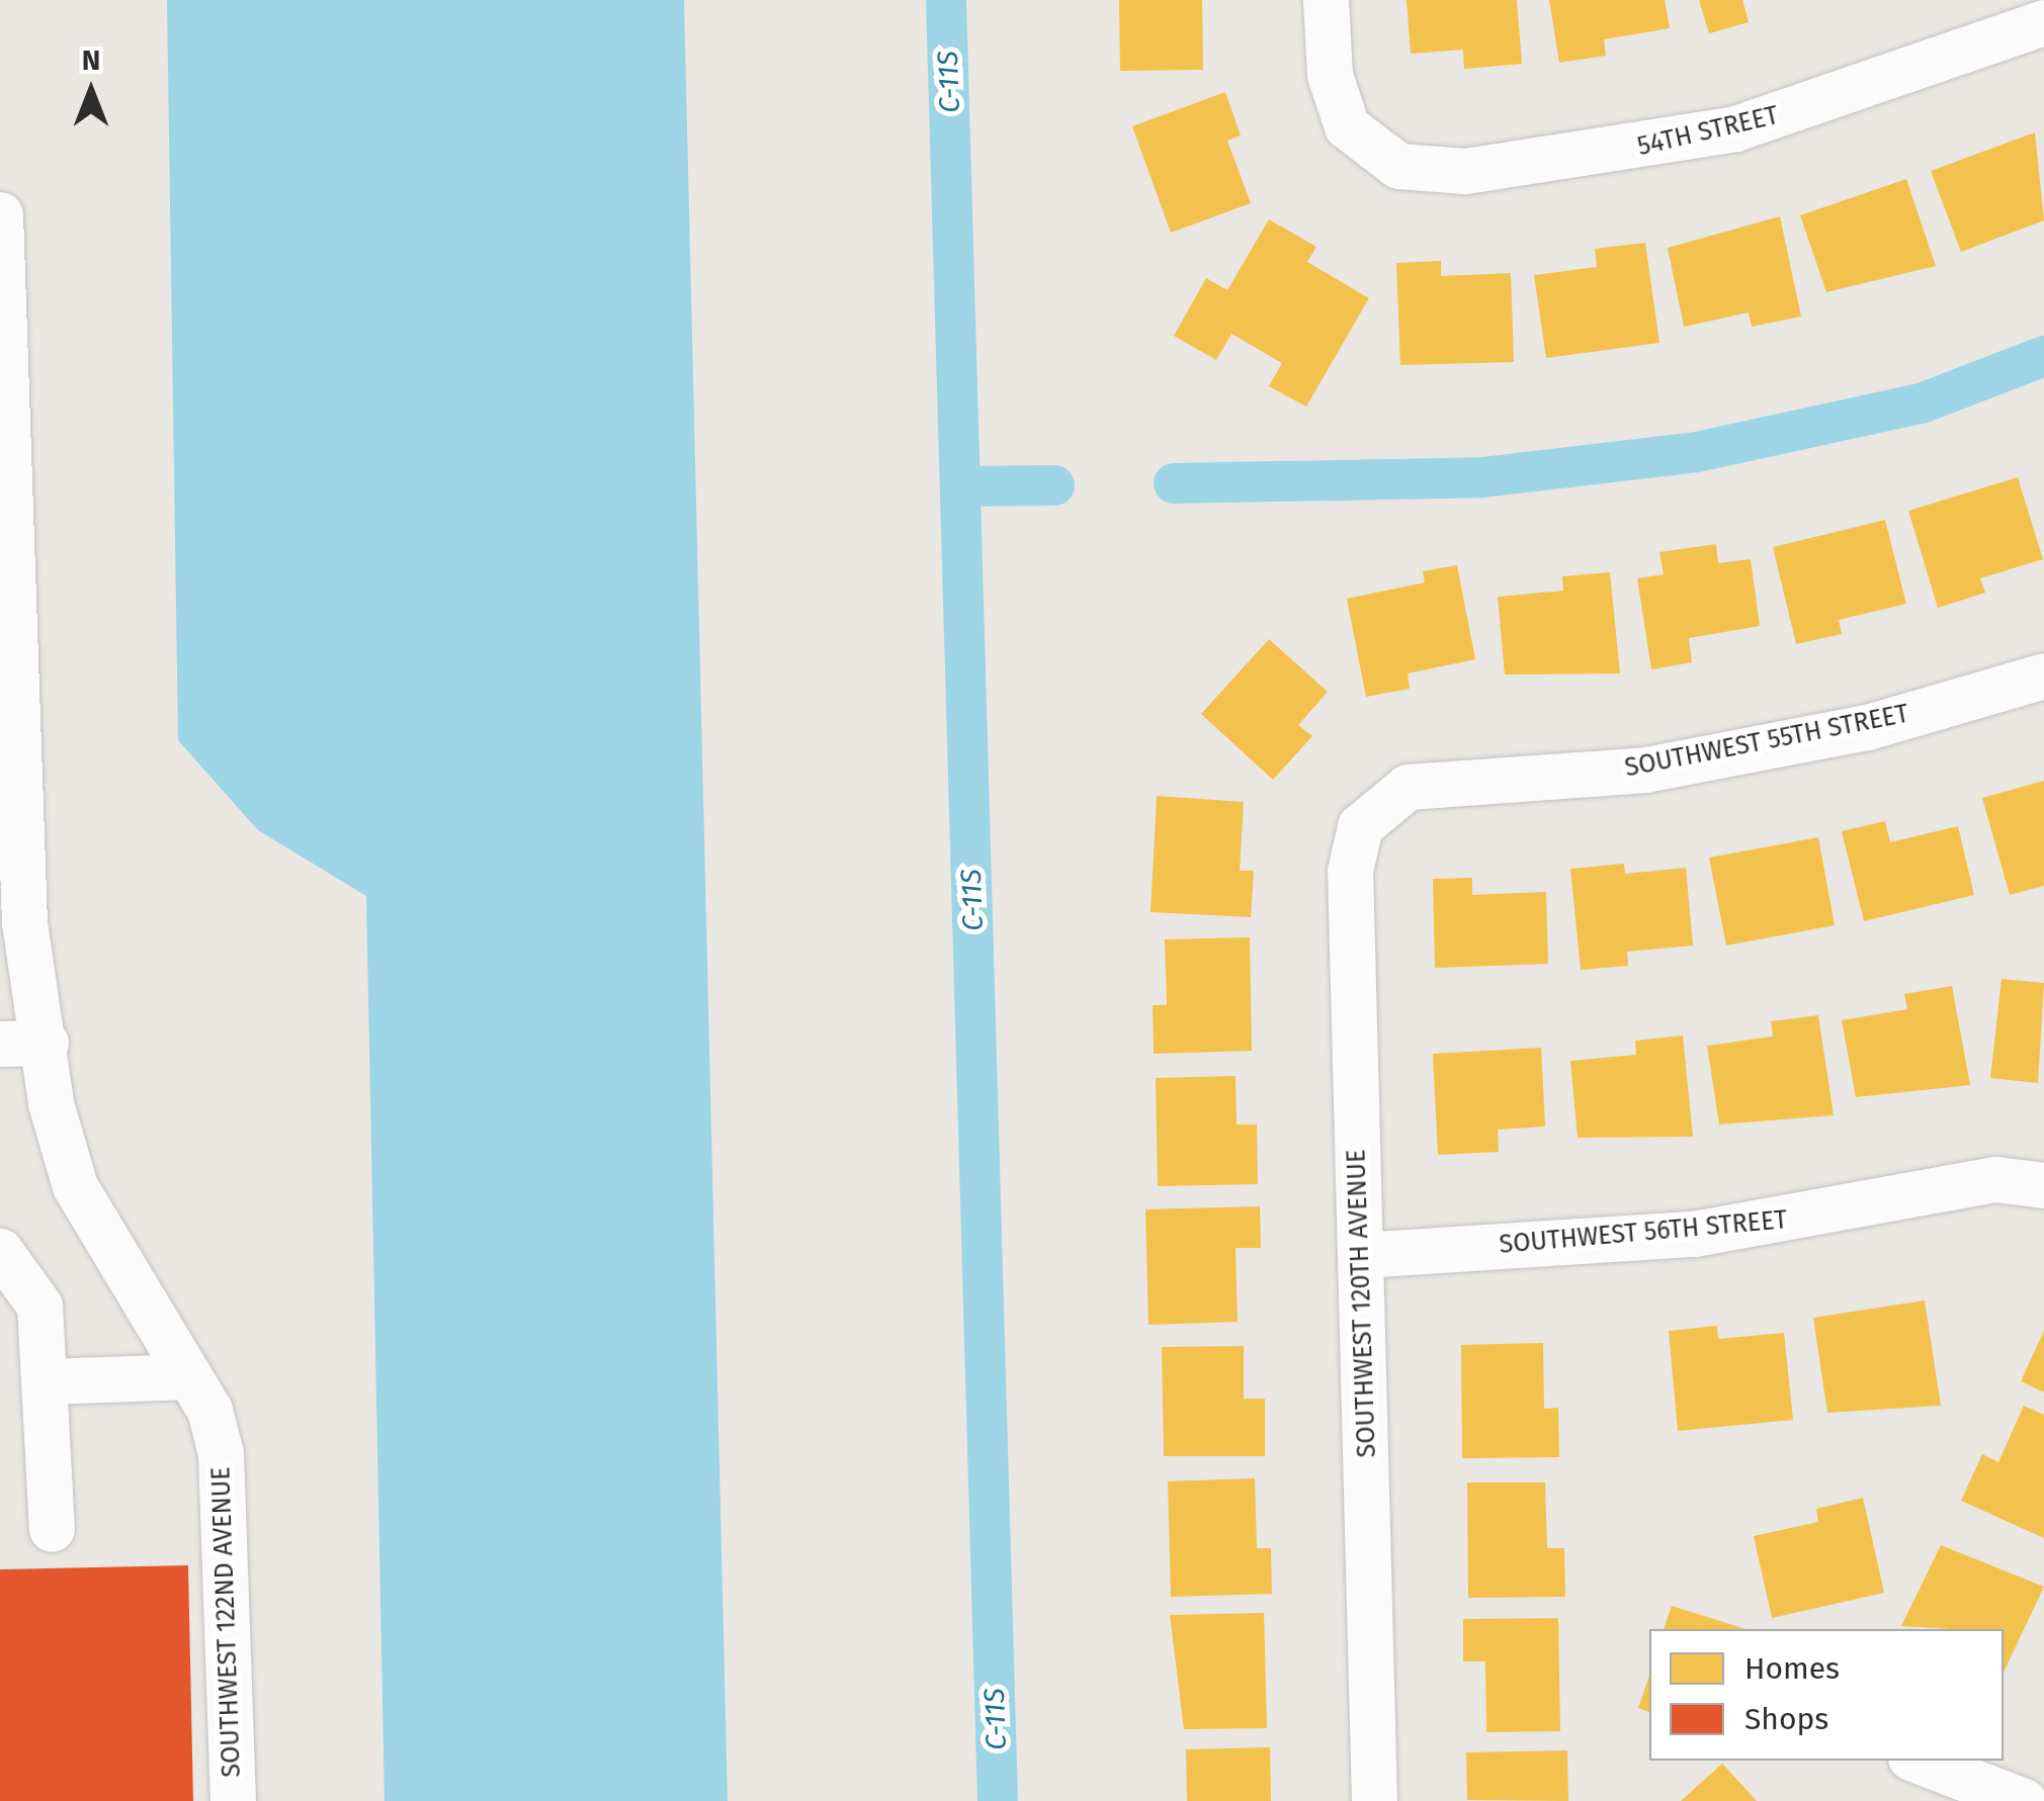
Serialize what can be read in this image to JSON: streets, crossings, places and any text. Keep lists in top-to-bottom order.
{
  "streets": {
    "street": [
      "54TH STREET",
      "SOUTHWEST 55TH STREET",
      "SOUTHWEST 56TH STREET",
      "SOUTHWEST 120TH AVENUE",
      "SOUTHWEST 122ND AVENUE"
    ]
  },
  "crossings": [
    ["SOUTHWEST 55TH STREET", "SOUTHWEST 120TH AVENUE"],
    ["SOUTHWEST 56TH STREET", "SOUTHWEST 120TH AVENUE"]
  ],
  "water": ["C-11S"],
  "legend": ["Homes", "Shops"],
  "north": "top"
}
